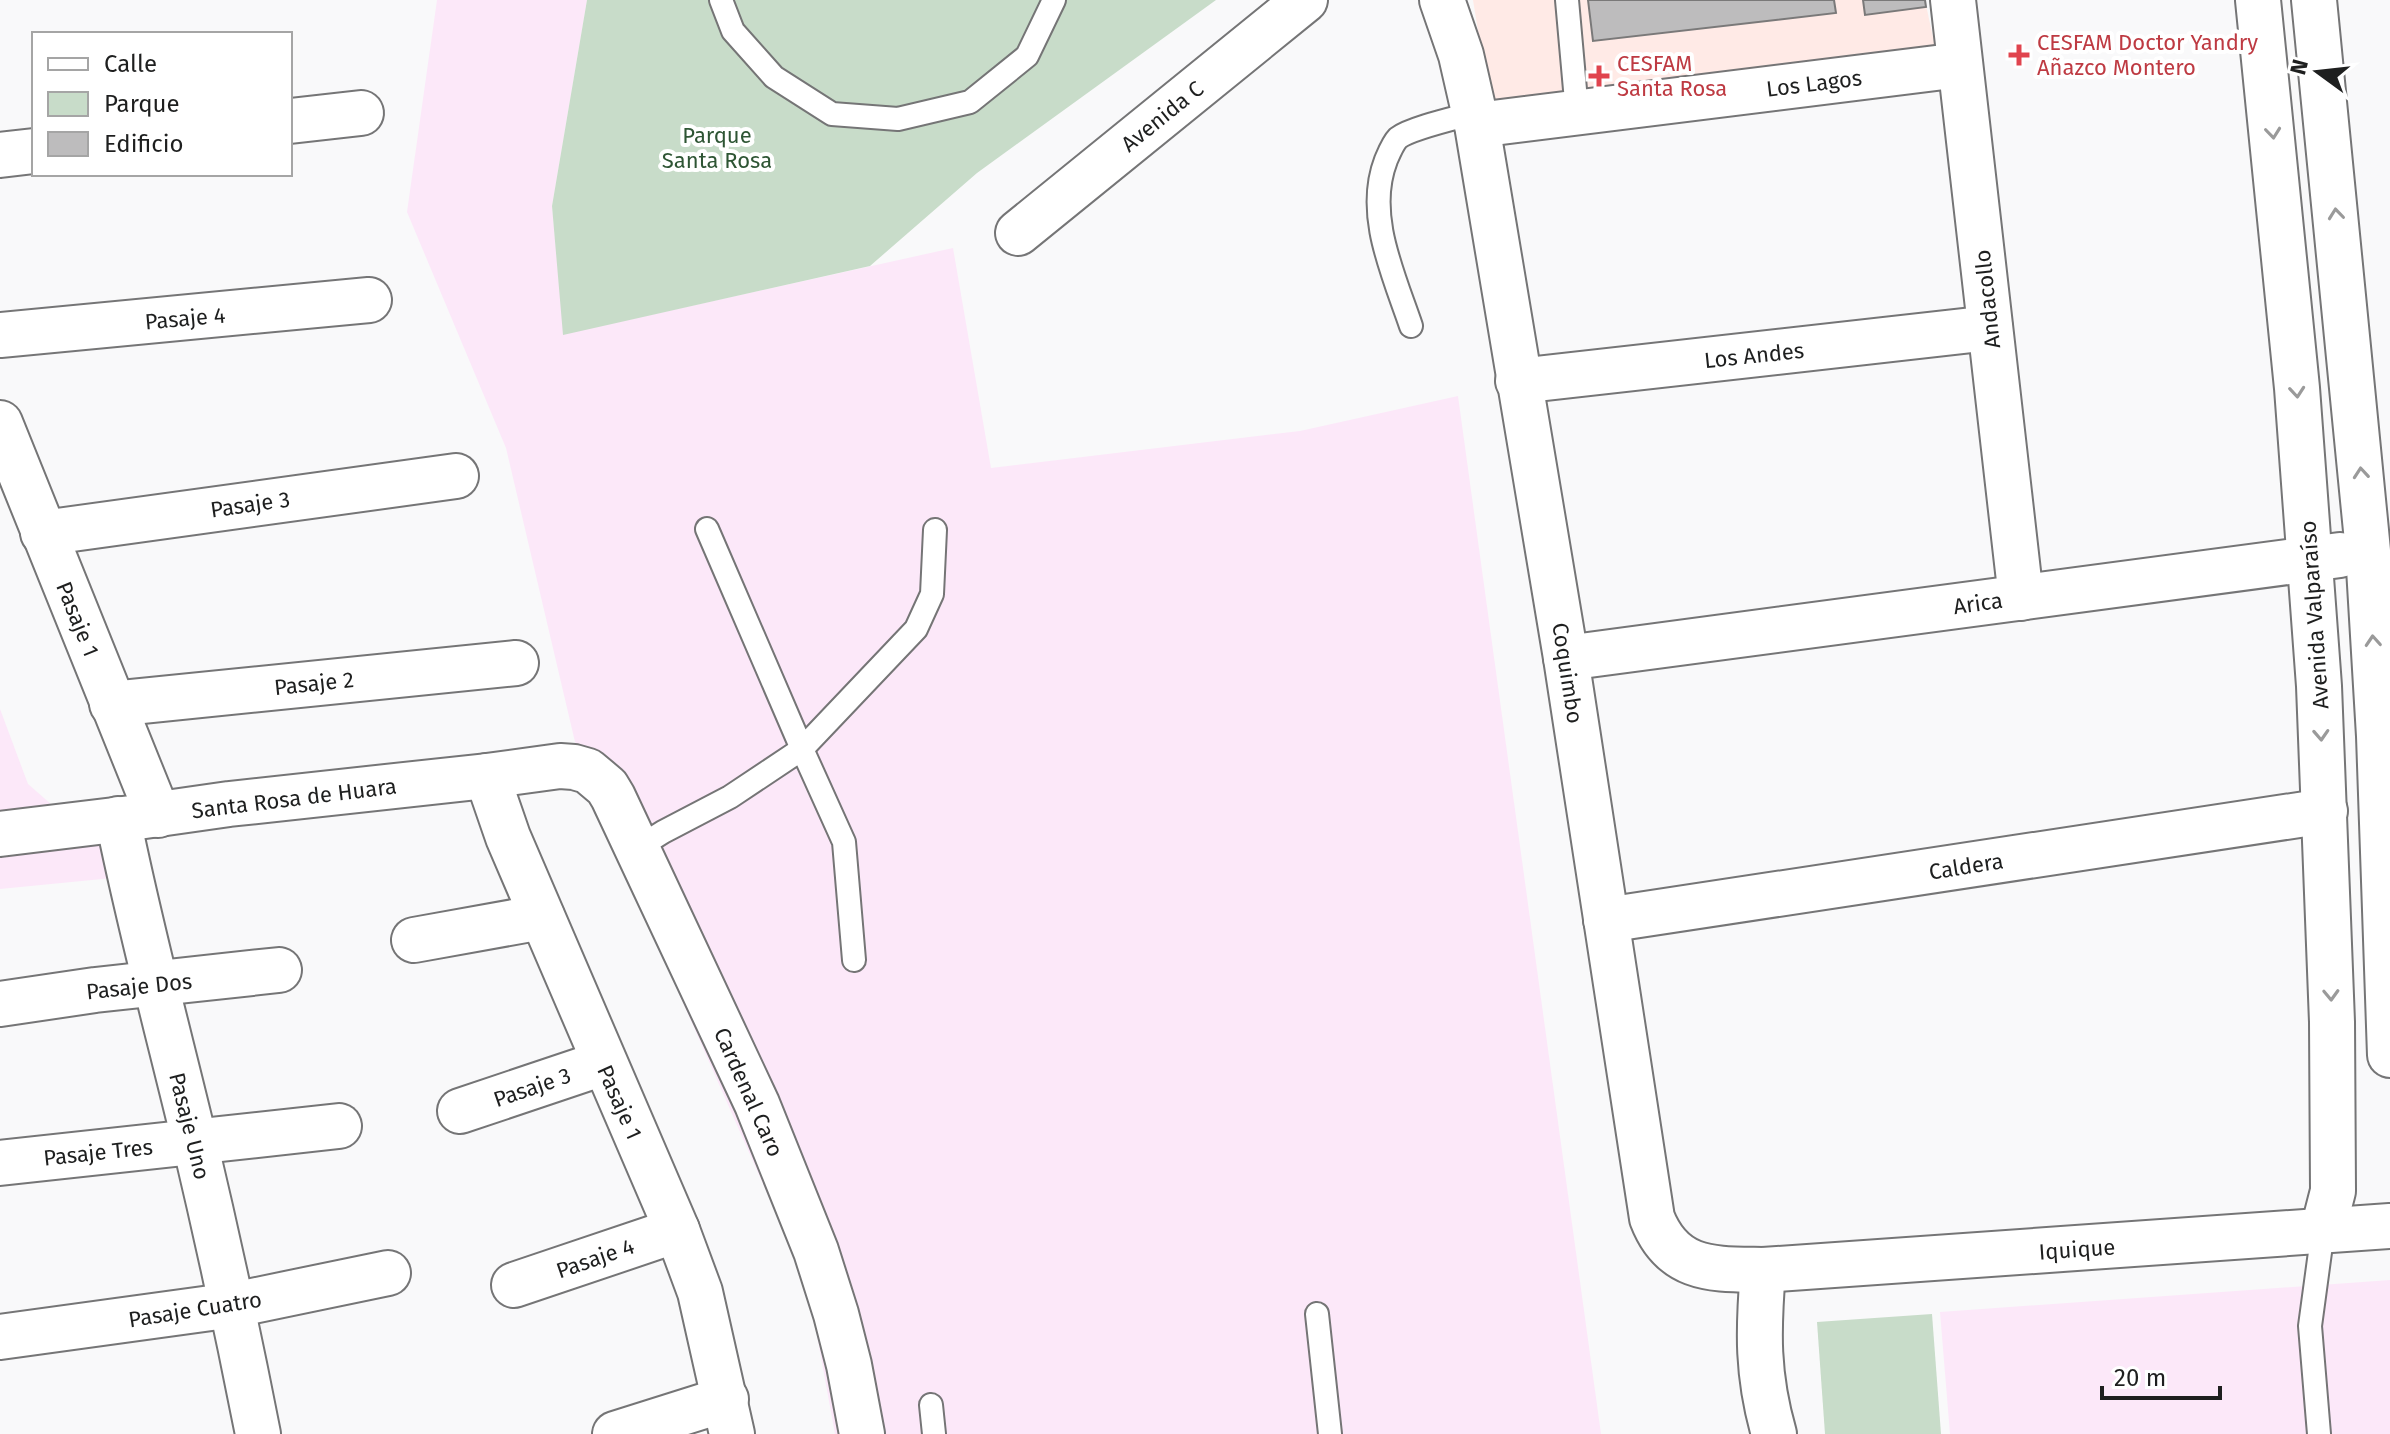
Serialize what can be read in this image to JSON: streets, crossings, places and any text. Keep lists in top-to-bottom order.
{
  "streets": {
    "street": [
      "Los Lagos",
      "Avenida C",
      "Andacollo",
      "Pasaje 4",
      "Los Andes",
      "Pasaje 3",
      "Arica",
      "Avenida Valparaíso",
      "Pasaje 1",
      "Coquimbo",
      "Pasaje 2",
      "Santa Rosa de Huara",
      "Caldera",
      "Pasaje Dos",
      "Cardenal Caro",
      "Pasaje Uno",
      "Pasaje Tres",
      "Iquique",
      "Pasaje Cuatro"
    ]
  },
  "crossings": [
    ["Los Lagos", "Andacollo"],
    ["Los Lagos", "Coquimbo"],
    ["Andacollo", "Los Andes"],
    ["Andacollo", "Arica"],
    ["Pasaje 4", "Pasaje 1"],
    ["Los Andes", "Coquimbo"],
    ["Pasaje 3", "Pasaje 1"],
    ["Arica", "Avenida Valparaíso"],
    ["Arica", "Coquimbo"],
    ["Avenida Valparaíso", "Caldera"],
    ["Avenida Valparaíso", "Iquique"],
    ["Pasaje 1", "Pasaje 2"],
    ["Pasaje 1", "Santa Rosa de Huara"],
    ["Pasaje 1", "Pasaje Uno"],
    ["Coquimbo", "Caldera"],
    ["Coquimbo", "Iquique"],
    ["Santa Rosa de Huara", "Cardenal Caro"],
    ["Santa Rosa de Huara", "Pasaje Uno"],
    ["Pasaje Dos", "Pasaje Uno"],
    ["Pasaje Uno", "Pasaje Tres"],
    ["Pasaje Uno", "Pasaje Cuatro"]
  ],
  "parks": ["Parque Santa Rosa"],
  "places": {
    "health": ["CESFAM Doctor Yandry Añazco Montero", "CESFAM Santa Rosa"]
  },
  "legend": ["Calle", "Parque", "Edificio"],
  "scale_bar": "20 m",
  "north": "left"
}
